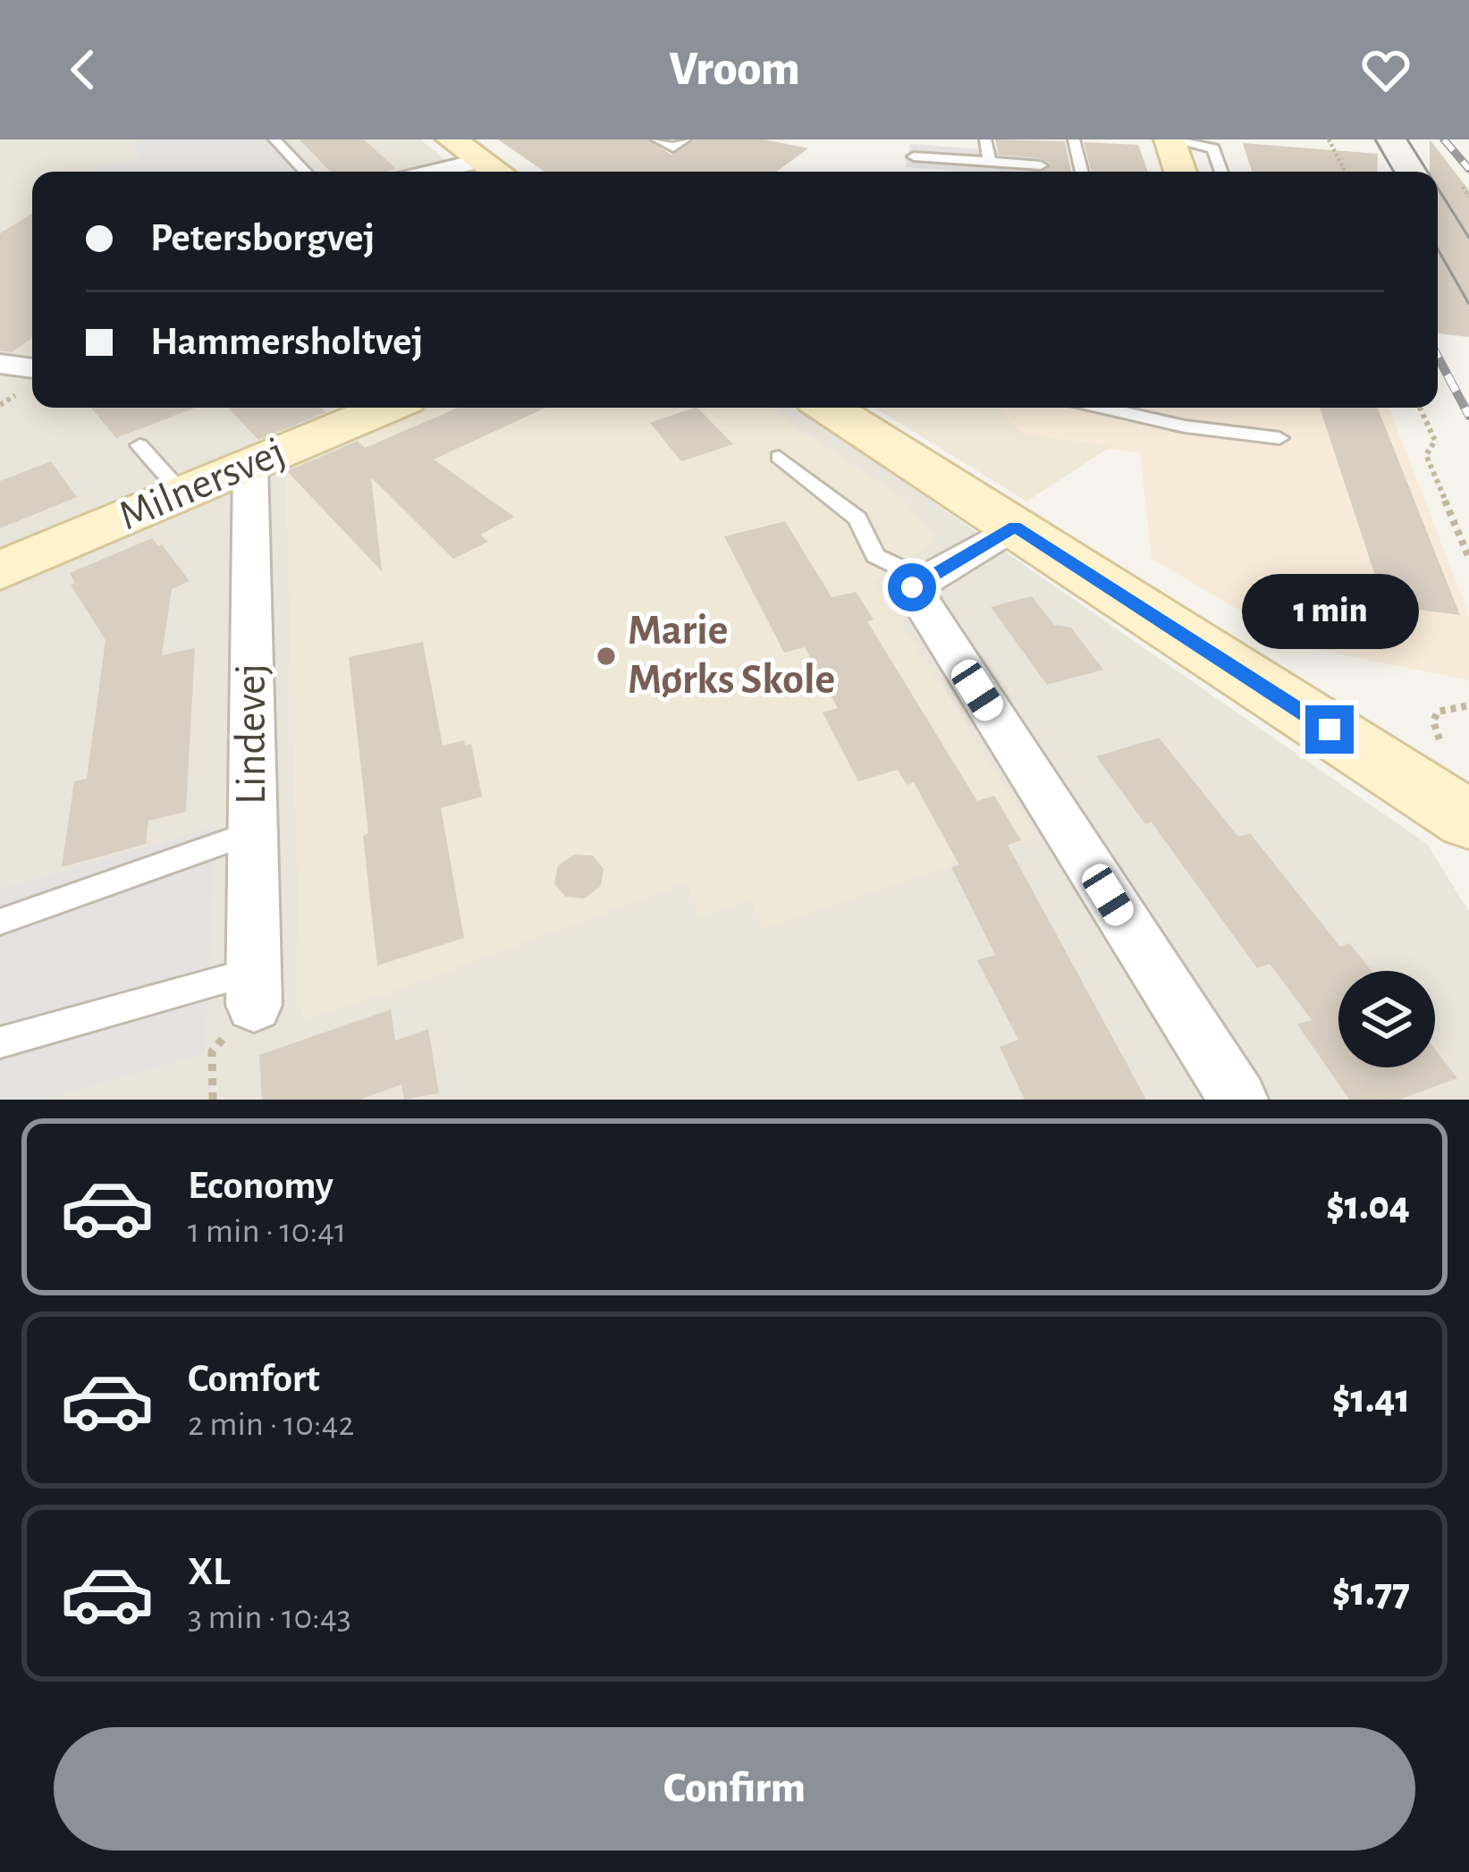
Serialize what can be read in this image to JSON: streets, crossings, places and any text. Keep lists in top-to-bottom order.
{
  "streets": {
    "street": ["Milnersvej", "Lindevej"]
  },
  "crossings": [
    ["Milnersvej", "Lindevej"]
  ],
  "places": ["Marie Mørks Skole"],
  "page": {
    "header": "Vroom",
    "banner": ["Petersborgvej", "Hammersholtvej"],
    "bubble": "1 min",
    "list": [
      {
        "name": "Economy",
        "note": "1 min · 10:41",
        "value": "$1.04"
      },
      {
        "name": "Comfort",
        "note": "2 min · 10:42",
        "value": "$1.41"
      },
      {
        "name": "XL",
        "note": "3 min · 10:43",
        "value": "$1.77"
      }
    ],
    "buttons": "Confirm"
  }
}
